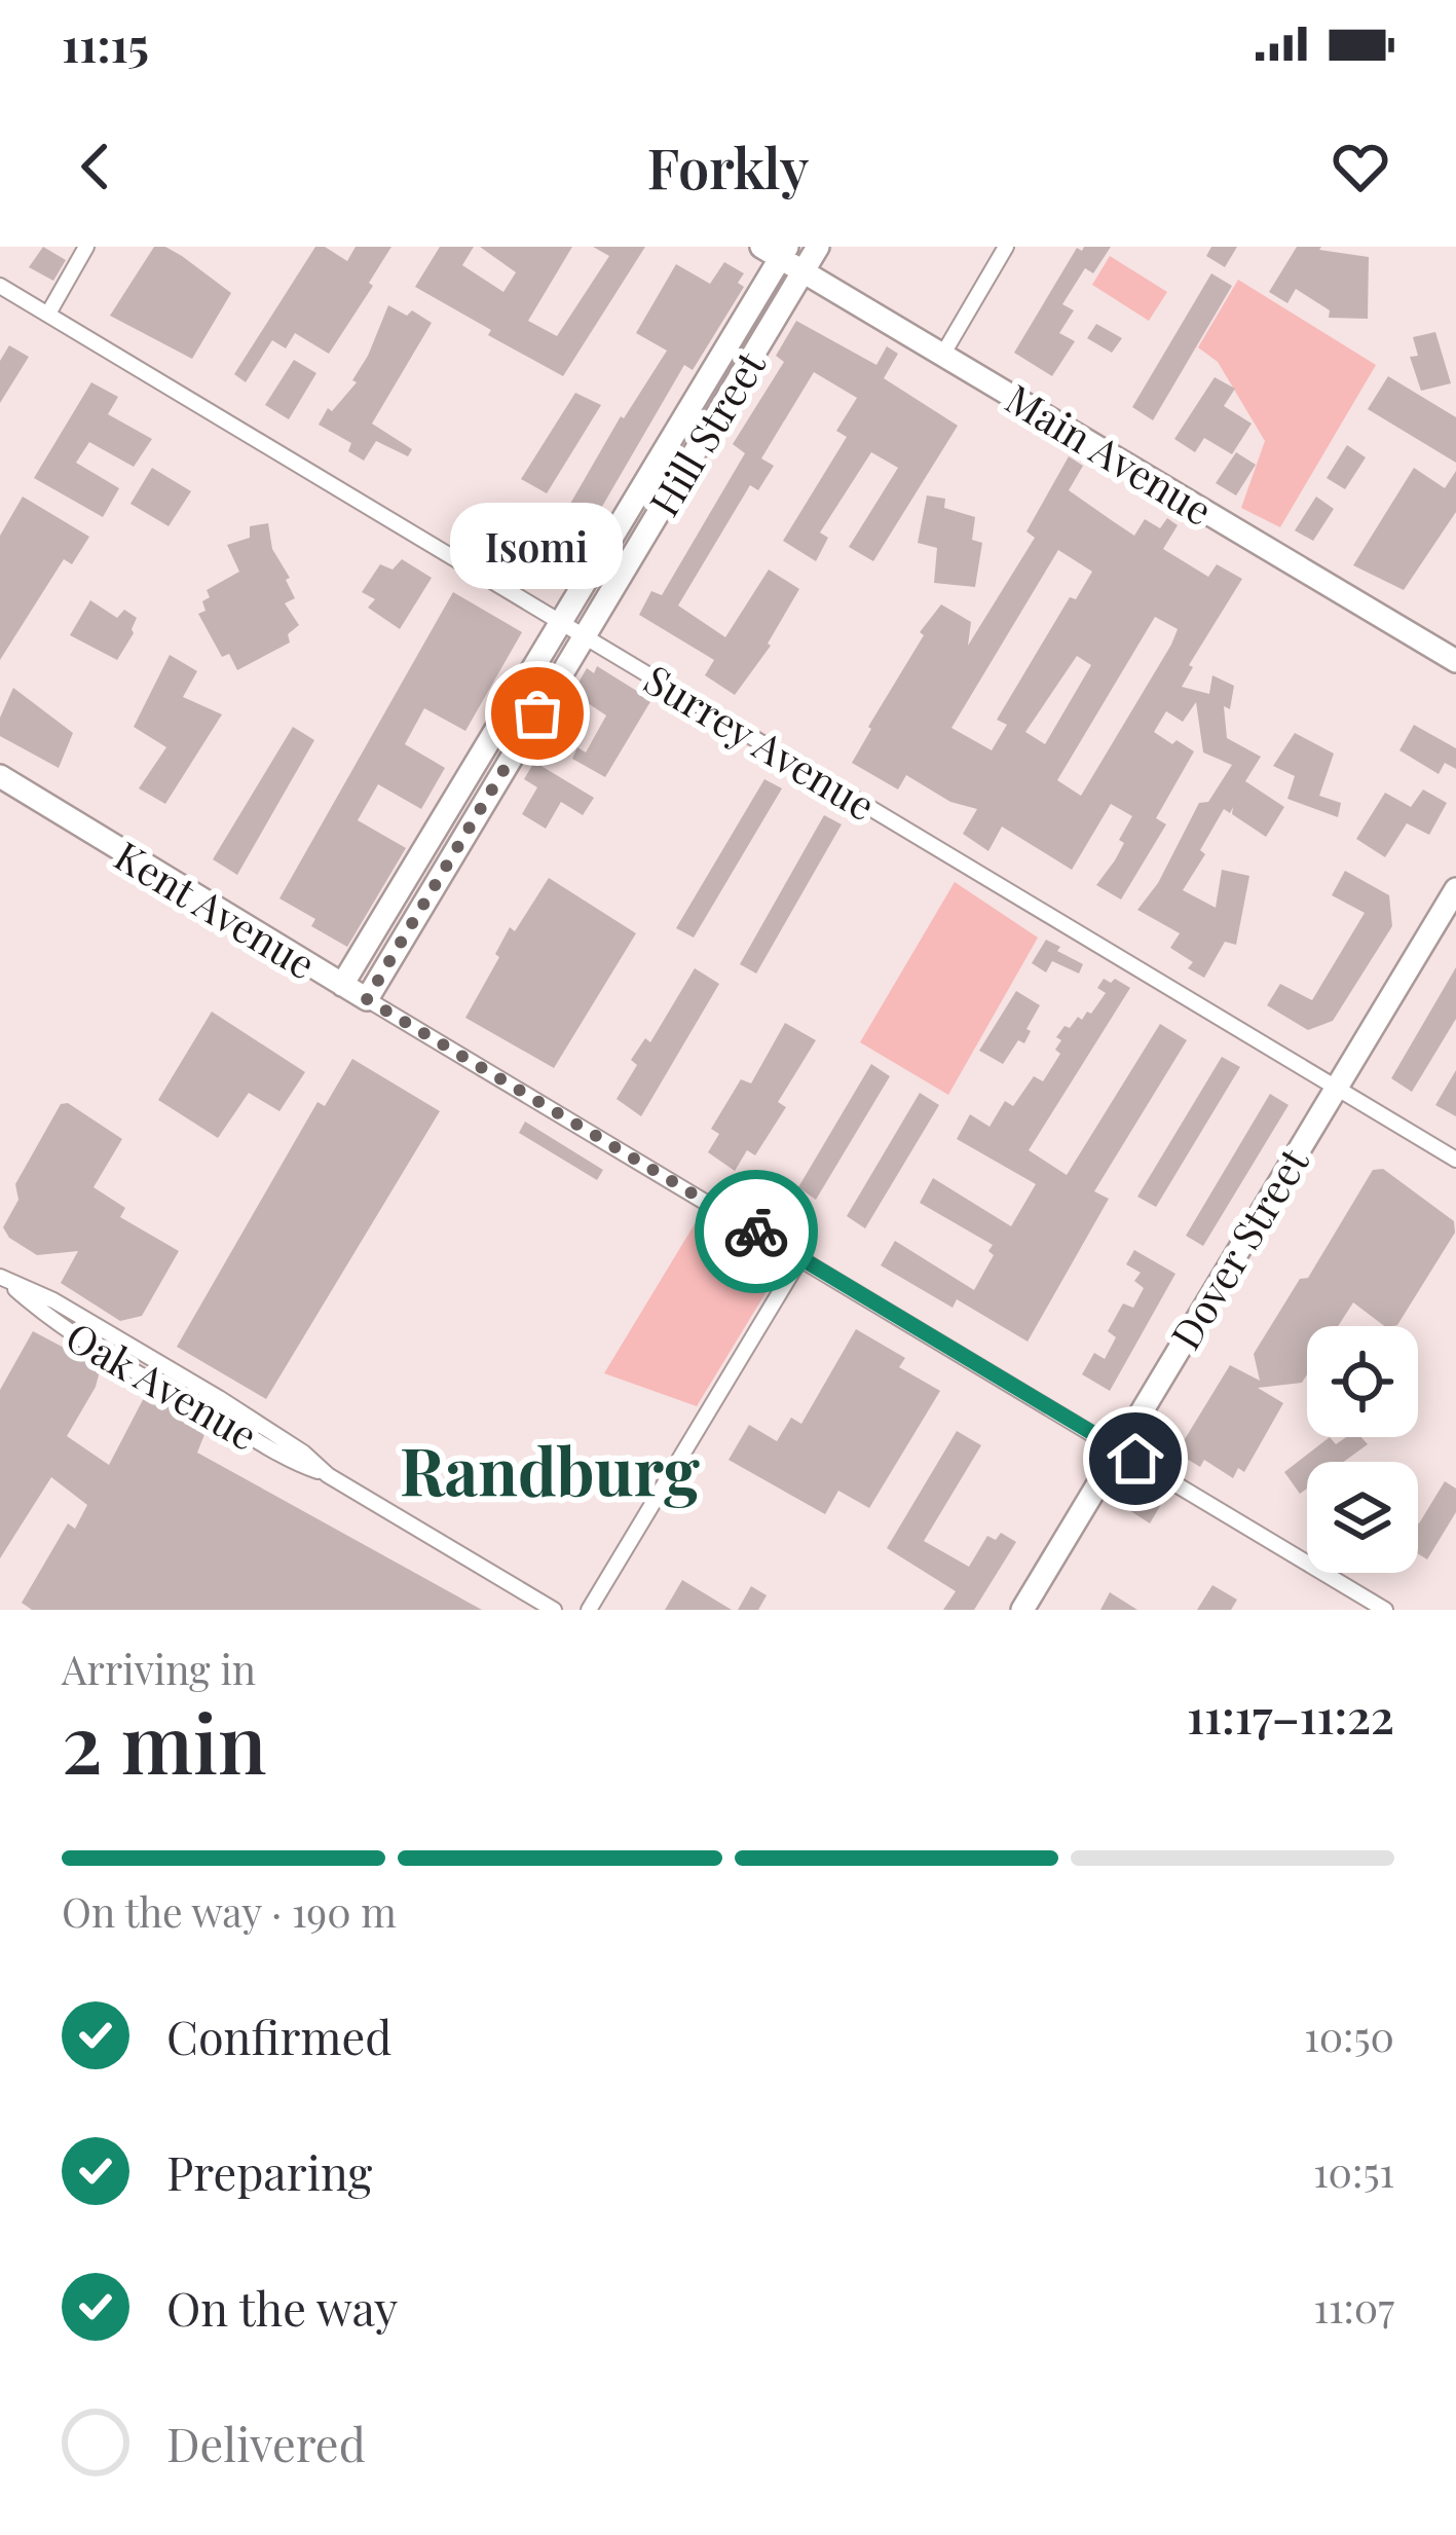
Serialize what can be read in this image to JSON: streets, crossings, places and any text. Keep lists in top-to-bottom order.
{
  "streets": {
    "main road": [
      "Hill Street",
      "Main Avenue",
      "Kent Avenue",
      "Dover Street"
    ],
    "street": ["Surrey Avenue", "Oak Avenue"]
  },
  "crossings": [
    ["Hill Street", "Main Avenue"],
    ["Hill Street", "Surrey Avenue"],
    ["Hill Street", "Kent Avenue"],
    ["Surrey Avenue", "Dover Street"],
    ["Kent Avenue", "Dover Street"]
  ],
  "districts": ["Randburg"],
  "places": ["Isomi"],
  "page": {
    "status": "11:15",
    "header": "Forkly",
    "bubble": "Isomi",
    "heading": ["2 min", "Arriving in", "11:17–11:22"],
    "bar": "On the way · 190 m",
    "list": [
      ["Confirmed", "10:50"],
      ["Preparing", "10:51"],
      ["On the way", "11:07"],
      "Delivered"
    ]
  }
}
